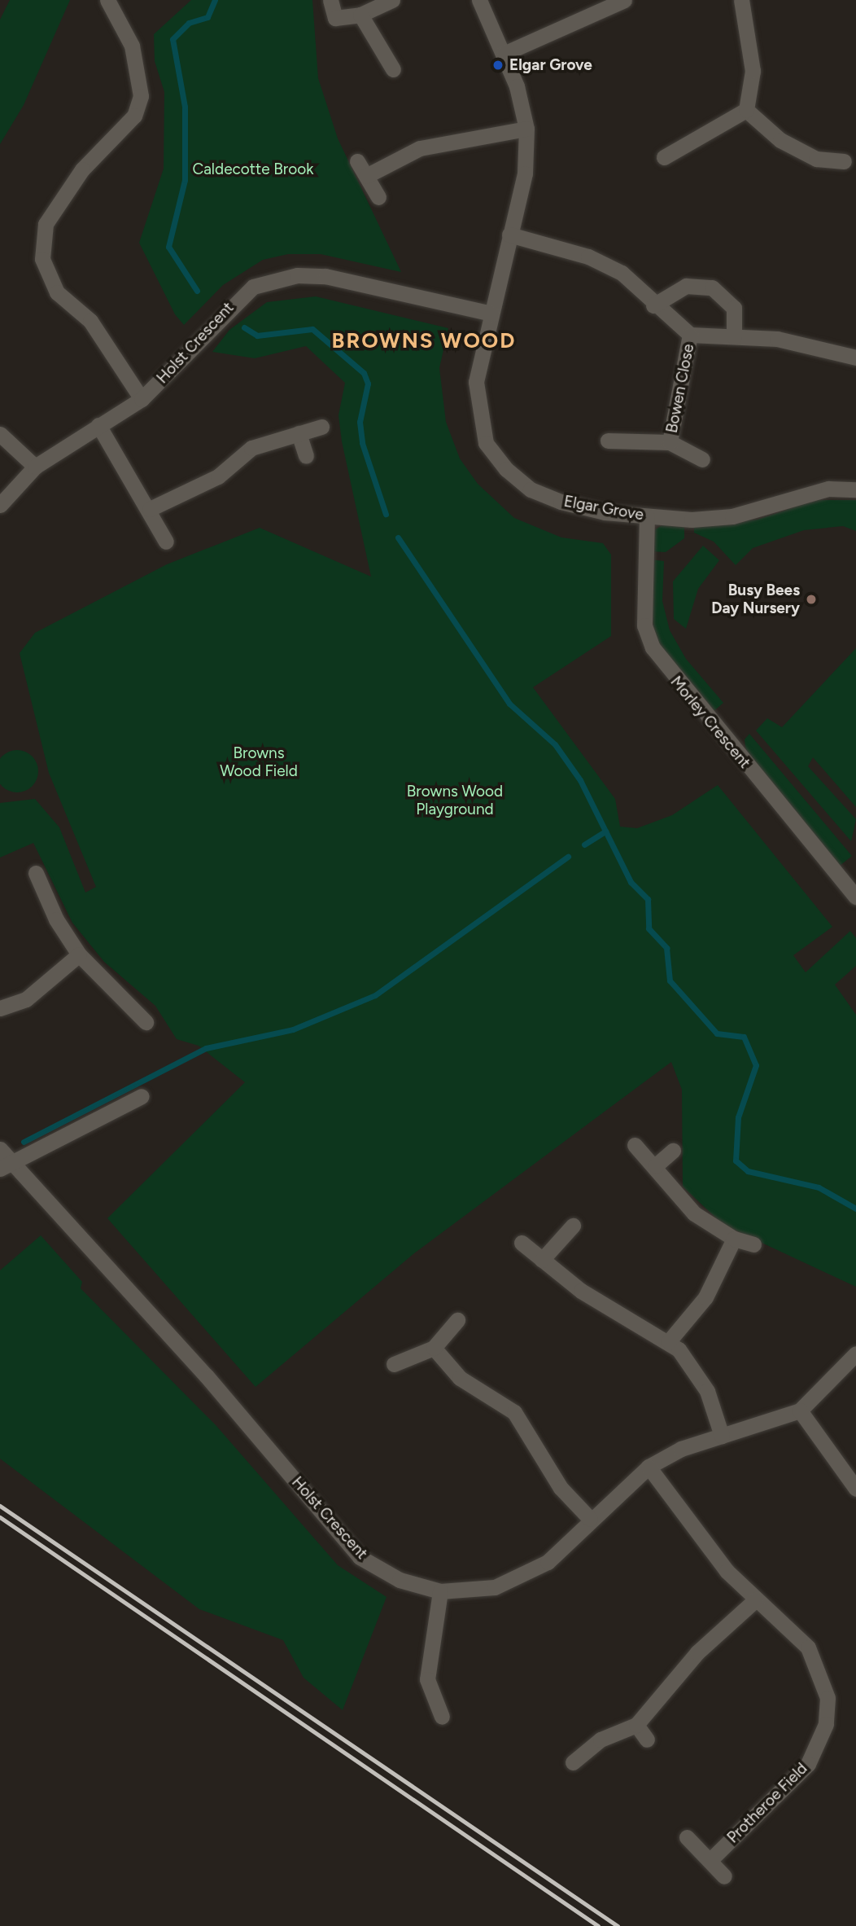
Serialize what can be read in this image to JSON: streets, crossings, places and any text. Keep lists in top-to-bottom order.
{
  "streets": {
    "street": [
      "Holst Crescent",
      "Bowen Close",
      "Elgar Grove",
      "Morley Crescent",
      "Protheroe Field"
    ]
  },
  "crossings": [
    ["Holst Crescent", "Elgar Grove"],
    ["Holst Crescent", "Protheroe Field"],
    ["Elgar Grove", "Morley Crescent"]
  ],
  "districts": ["BROWNS WOOD"],
  "parks": ["Caldecotte Brook", "Browns Wood Field", "Browns Wood Playground"],
  "places": ["Elgar Grove", "Busy Bees Day Nursery"]
}
